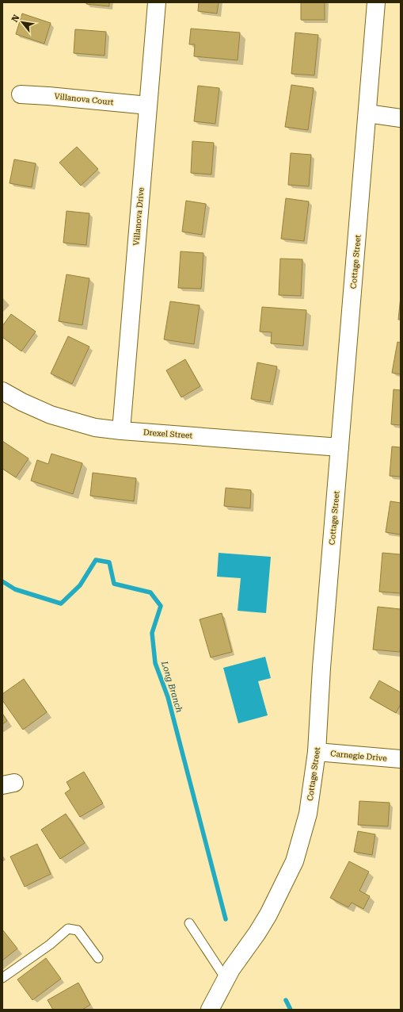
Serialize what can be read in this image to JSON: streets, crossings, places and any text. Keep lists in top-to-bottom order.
{
  "streets": {
    "street": [
      "Villanova Court",
      "Villanova Drive",
      "Cottage Street",
      "Drexel Street",
      "Carnegie Drive"
    ]
  },
  "crossings": [
    ["Villanova Court", "Villanova Drive"],
    ["Villanova Drive", "Drexel Street"],
    ["Cottage Street", "Drexel Street"],
    ["Cottage Street", "Carnegie Drive"]
  ],
  "water": ["Long Branch"],
  "north": "top left"
}
